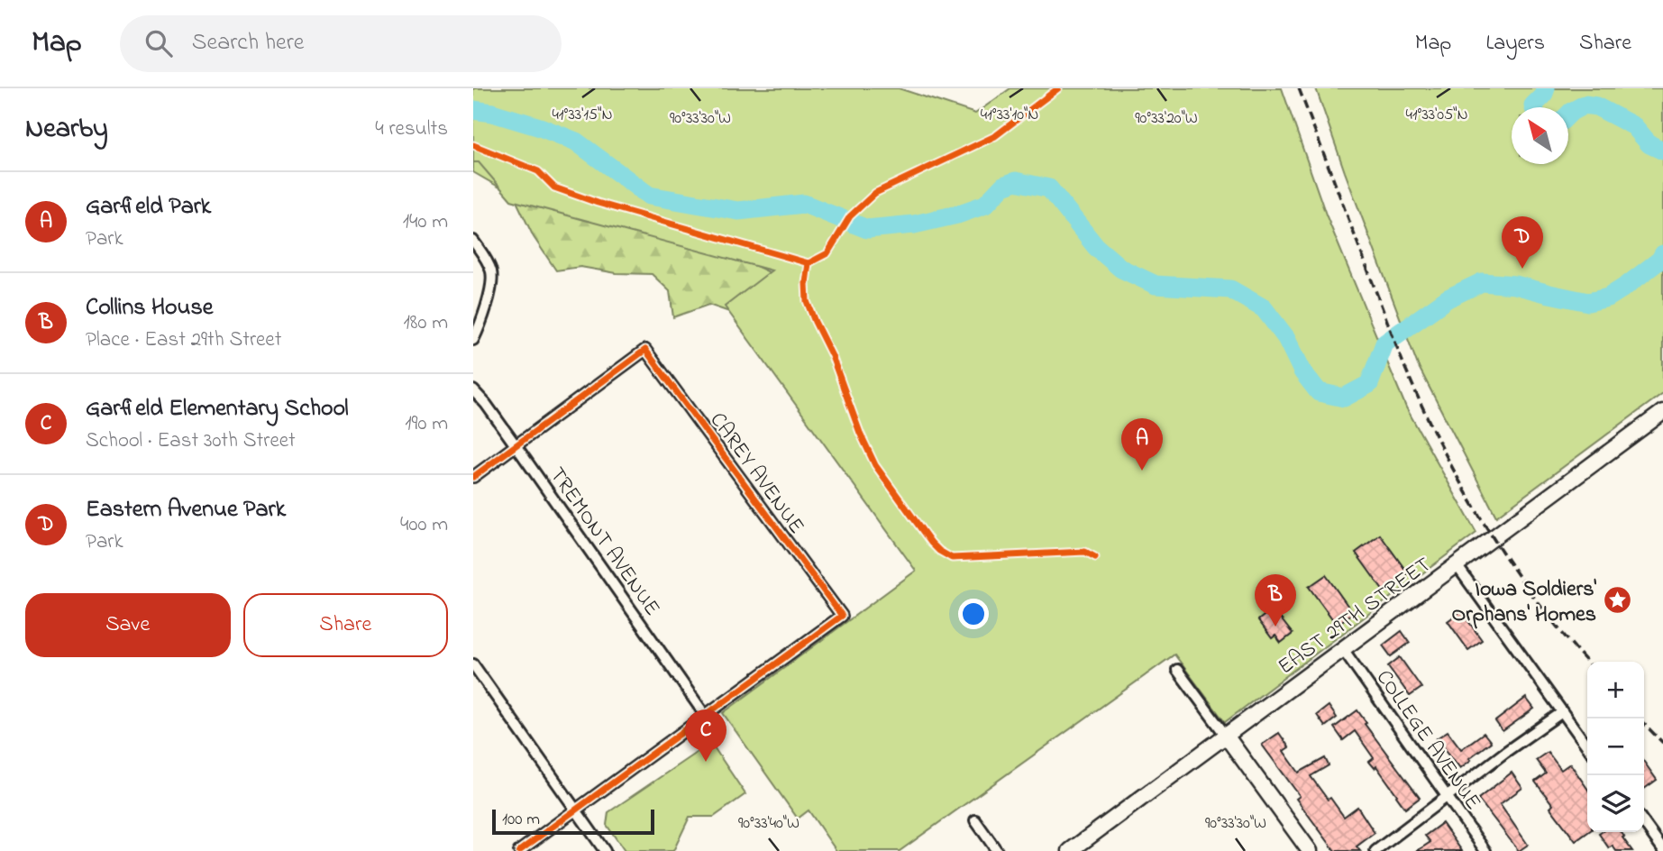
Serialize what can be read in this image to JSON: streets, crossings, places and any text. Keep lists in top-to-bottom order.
{
  "streets": {
    "street": [
      "CAREY AVENUE",
      "TREMONT AVENUE",
      "EAST 29TH STREET",
      "COLLEGE AVENUE"
    ]
  },
  "crossings": [
    ["CAREY AVENUE", "TREMONT AVENUE"],
    ["EAST 29TH STREET", "COLLEGE AVENUE"]
  ],
  "places": {
    "place": ["Iowa Soldiers' Orphans' Homes"]
  },
  "scale_bar": "100 m",
  "north": "top left",
  "page": {
    "header": "Map",
    "search": "Search here",
    "nav": ["Map", "Layers", "Share"],
    "heading": ["Nearby", "4 results"],
    "list": [
      {
        "mark": "A",
        "name": "Garfield Park",
        "note": "Park",
        "value": "140 m"
      },
      {
        "mark": "B",
        "name": "Collins House",
        "note": "Place · East 29th Street",
        "value": "180 m"
      },
      {
        "mark": "C",
        "name": "Garfield Elementary School",
        "note": "School · East 30th Street",
        "value": "190 m"
      },
      {
        "mark": "D",
        "name": "Eastern Avenue Park",
        "note": "Park",
        "value": "400 m"
      }
    ],
    "pins": [
      "D",
      "A",
      "B",
      "C"
    ],
    "buttons": ["Save", "Share"],
    "map_buttons": ["+", "−"],
    "scale": "100 m"
  },
  "coordinates": [
    "41°33'15\"N",
    "41°33'10\"N",
    "41°33'05\"N",
    "90°33'30\"W",
    "90°33'20\"W",
    "90°33'40\"W"
  ]
}
